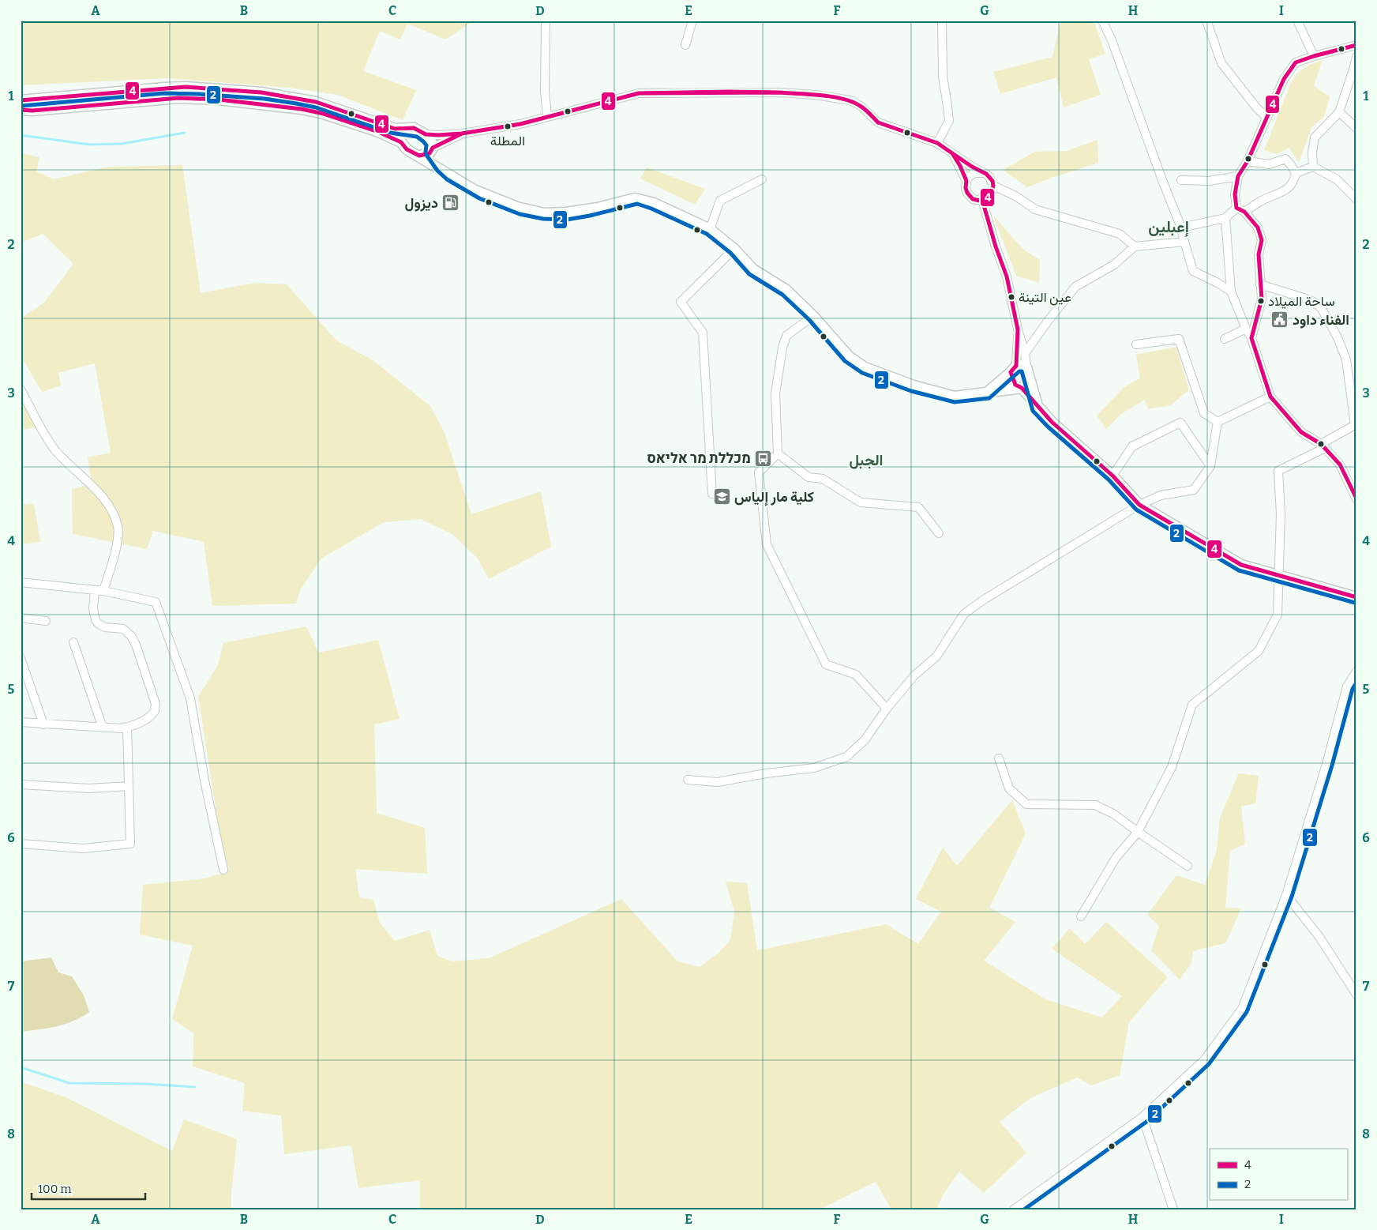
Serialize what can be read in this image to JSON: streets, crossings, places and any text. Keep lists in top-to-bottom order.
{
  "districts": ["إعبلين", "الجبل"],
  "places": {
    "other": ["المطلة", "عين التينة", "ساحة الميلاد"],
    "fuel station": ["ديزول"],
    "public building": ["الفناء داود"],
    "bus stop": ["מכללת מר אליאס"],
    "school or university": ["كلية مار إلياس"]
  },
  "lines": ["transit line 4", "transit line 2"],
  "legend": ["4", "2"],
  "scale_bar": "100 m",
  "grid": {
    "columns": [
      "A",
      "B",
      "C",
      "D",
      "E",
      "F",
      "G",
      "H",
      "I"
    ],
    "rows": [
      "1",
      "2",
      "3",
      "4",
      "5",
      "6",
      "7",
      "8"
    ]
  }
}
